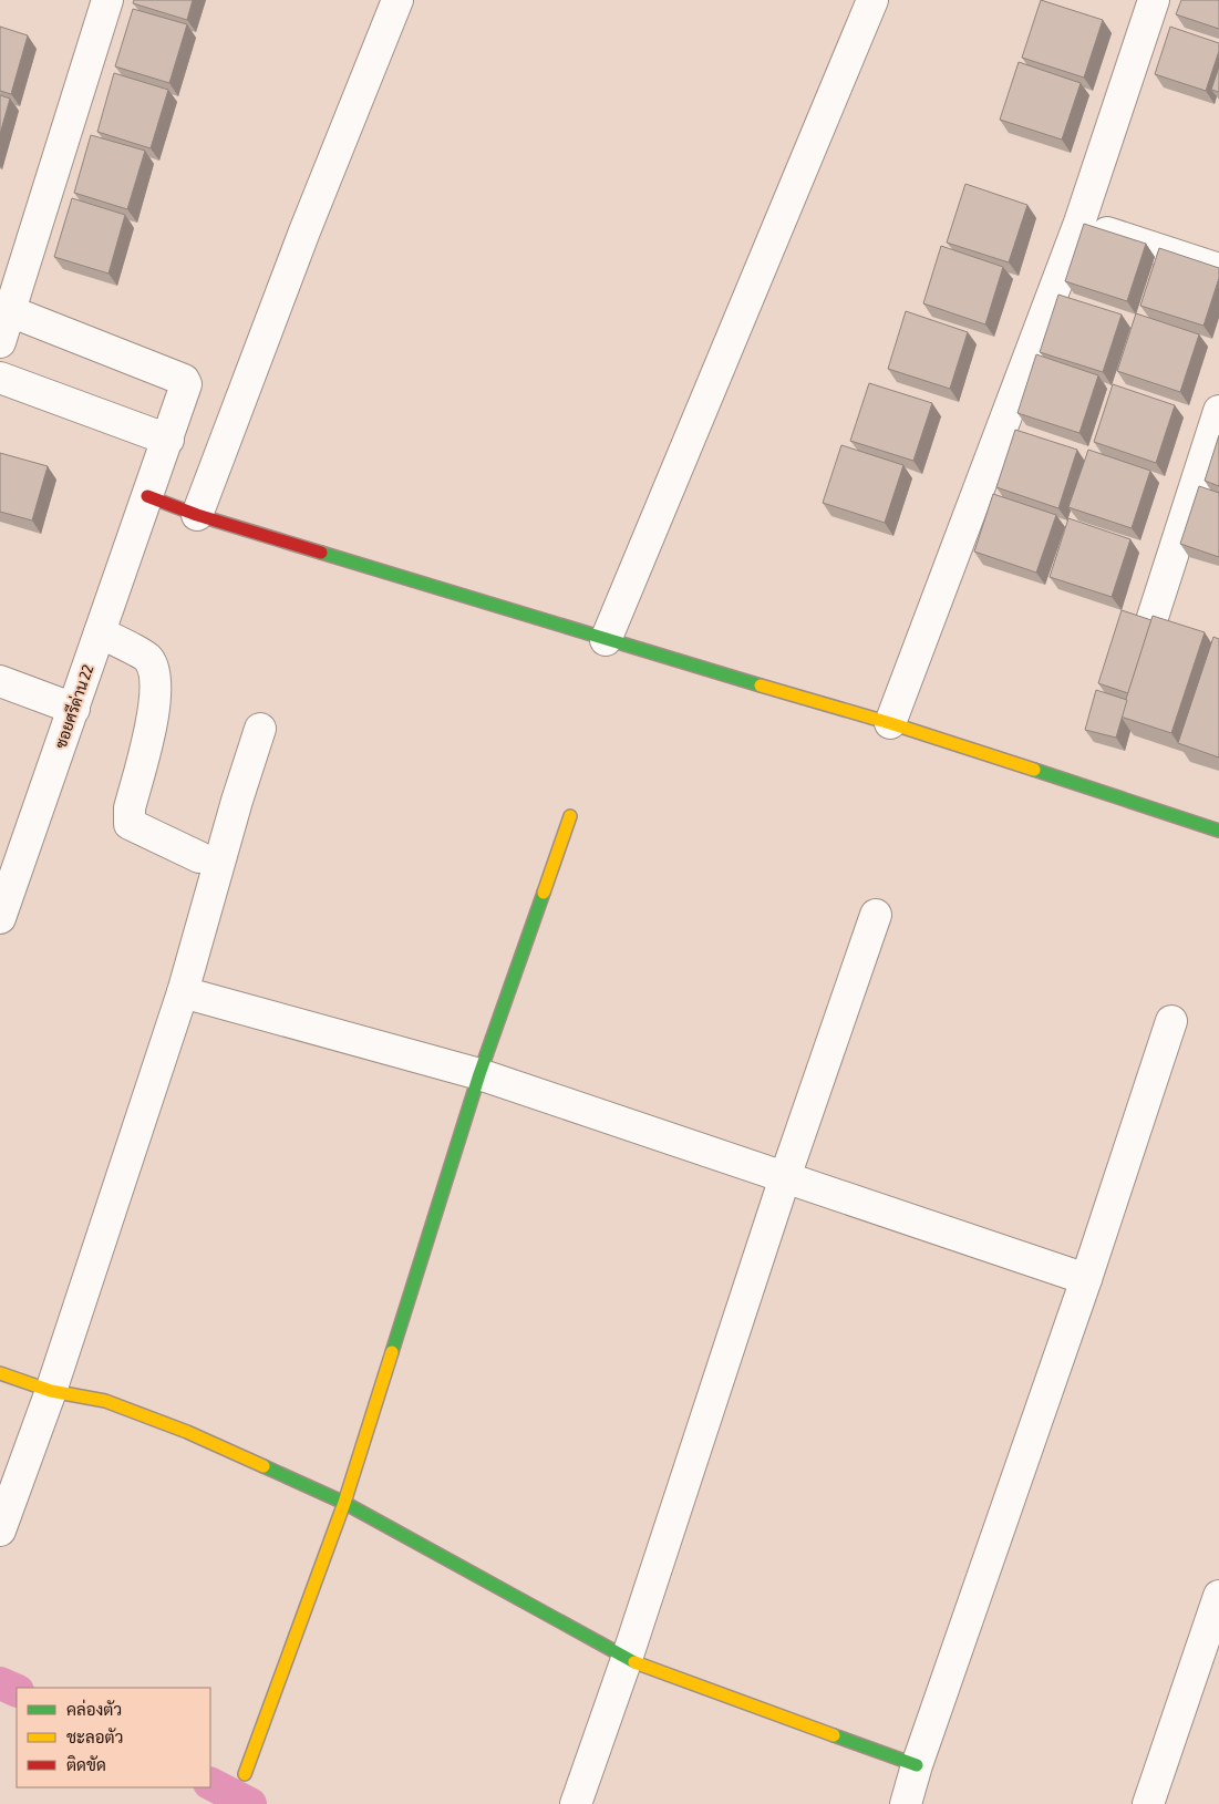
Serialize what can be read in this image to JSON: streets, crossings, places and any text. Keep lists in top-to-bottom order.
{
  "streets": {
    "street": ["ซอยศรีด่าน 22"]
  },
  "legend": ["คล่องตัว", "ชะลอตัว", "ติดขัด"]
}
